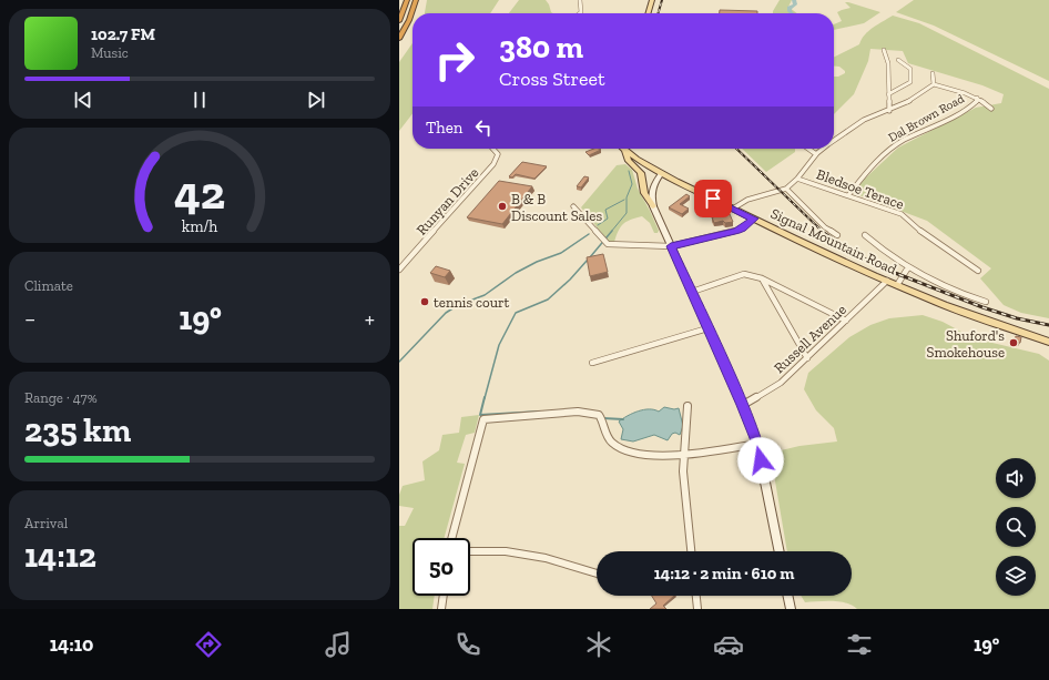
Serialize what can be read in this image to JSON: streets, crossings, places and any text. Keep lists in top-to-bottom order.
{
  "streets": {
    "main road": ["Signal Mountain Road"],
    "street": [
      "Dal Brown Road",
      "Bledsoe Terace",
      "Runyan Drive",
      "Russell Avenue"
    ]
  },
  "crossings": [
    ["Dal Brown Road", "Bledsoe Terace"],
    ["Signal Mountain Road", "Russell Avenue"]
  ],
  "places": ["B & B Discount Sales", "tennis court", "Shuford's Smokehouse"],
  "page": {
    "turn": ["380 m", "Cross Street"],
    "song": ["102.7 FM", "Music"],
    "then": "Then",
    "tile": [
      "Climate",
      ["Range · 47%", "235 km"],
      ["Arrival", "14:12"]
    ],
    "heat": ["−", "19°", "+"],
    "limit": "50",
    "trip": "14:12 · 2 min · 610 m",
    "tabs": ["14:10", "19°"],
    "gauge": ["42", "km/h"]
  }
}
